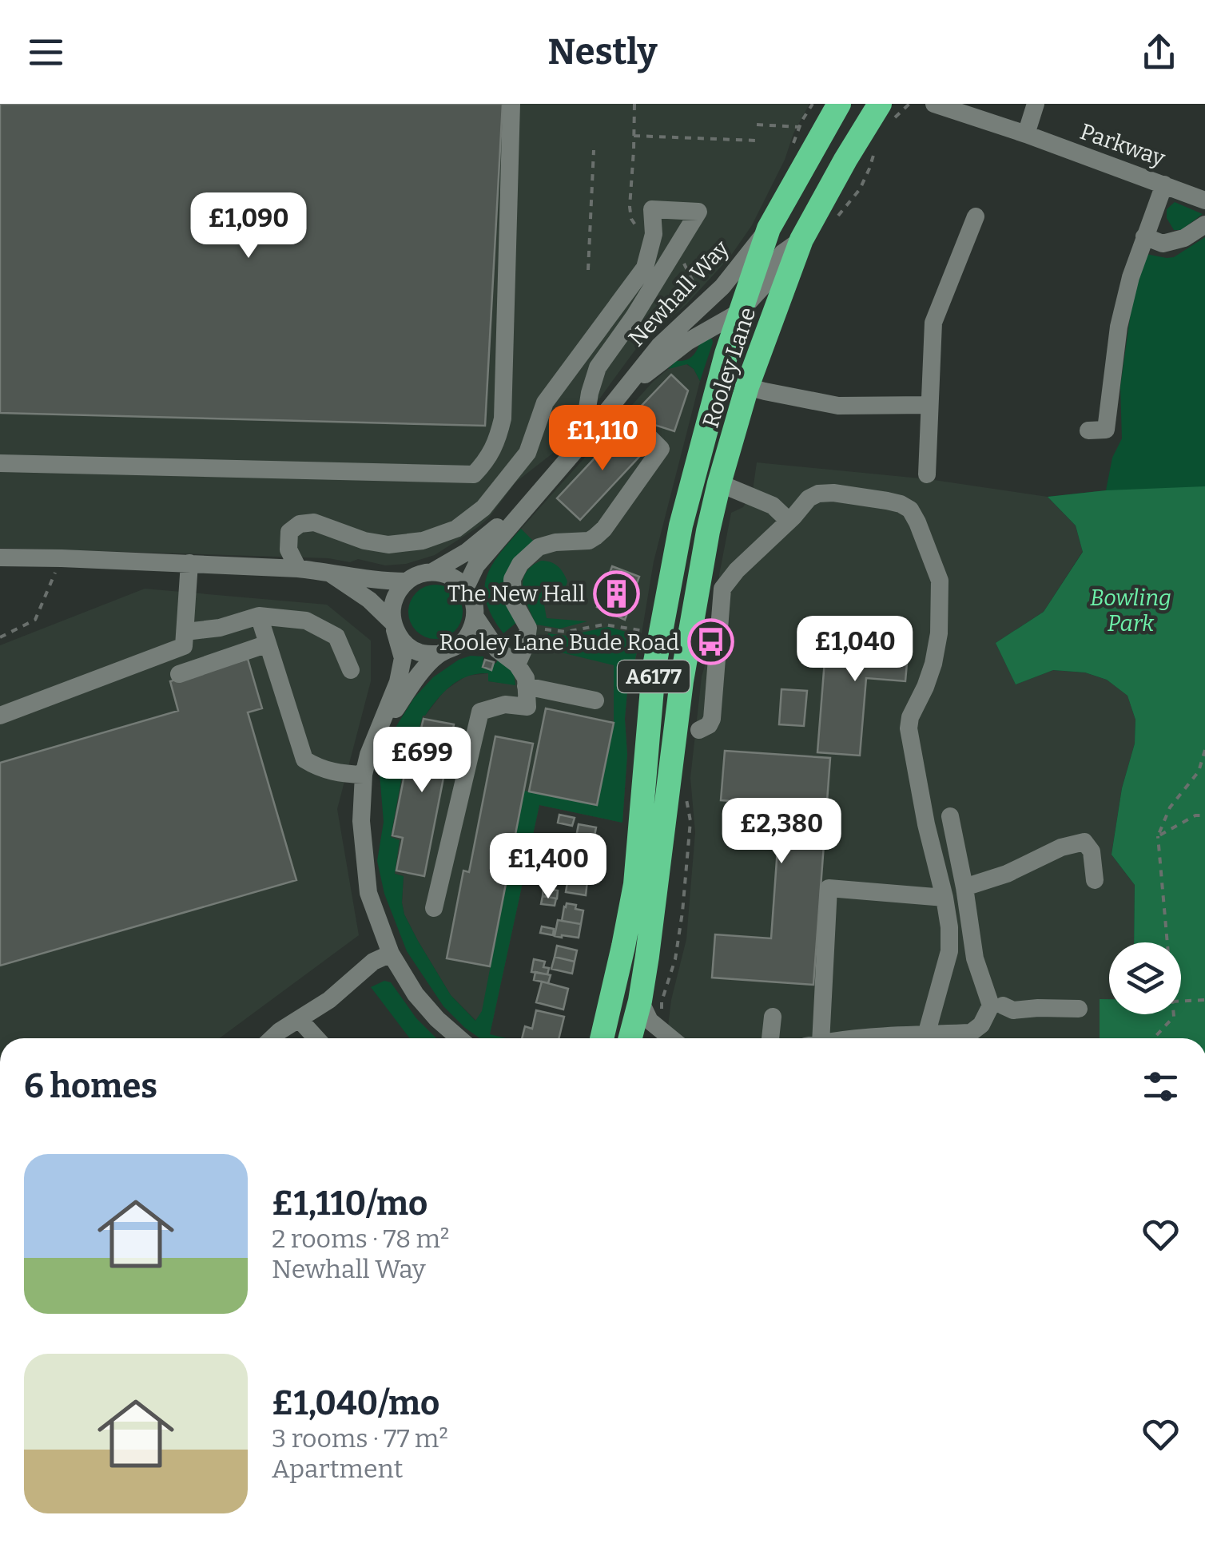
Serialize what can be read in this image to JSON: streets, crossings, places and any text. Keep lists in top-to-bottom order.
{
  "streets": {
    "highway": ["Rooley Lane", "A6177"],
    "street": ["Parkway", "Newhall Way"]
  },
  "crossings": [
    ["Newhall Way", "Rooley Lane"]
  ],
  "parks": ["Bowling Park"],
  "places": {
    "building": ["The New Hall"],
    "bus stop": ["Rooley Lane Bude Road"]
  },
  "page": {
    "header": "Nestly",
    "price": [
      "£1,090",
      "£1,110",
      "£1,040",
      "£699",
      "£2,380",
      "£1,400"
    ],
    "heading": "6 homes",
    "list": [
      {
        "name": "£1,110/mo",
        "note": "2 rooms · 78 m² · Newhall Way"
      },
      {
        "name": "£1,040/mo",
        "note": "3 rooms · 77 m² · Apartment"
      }
    ]
  }
}
